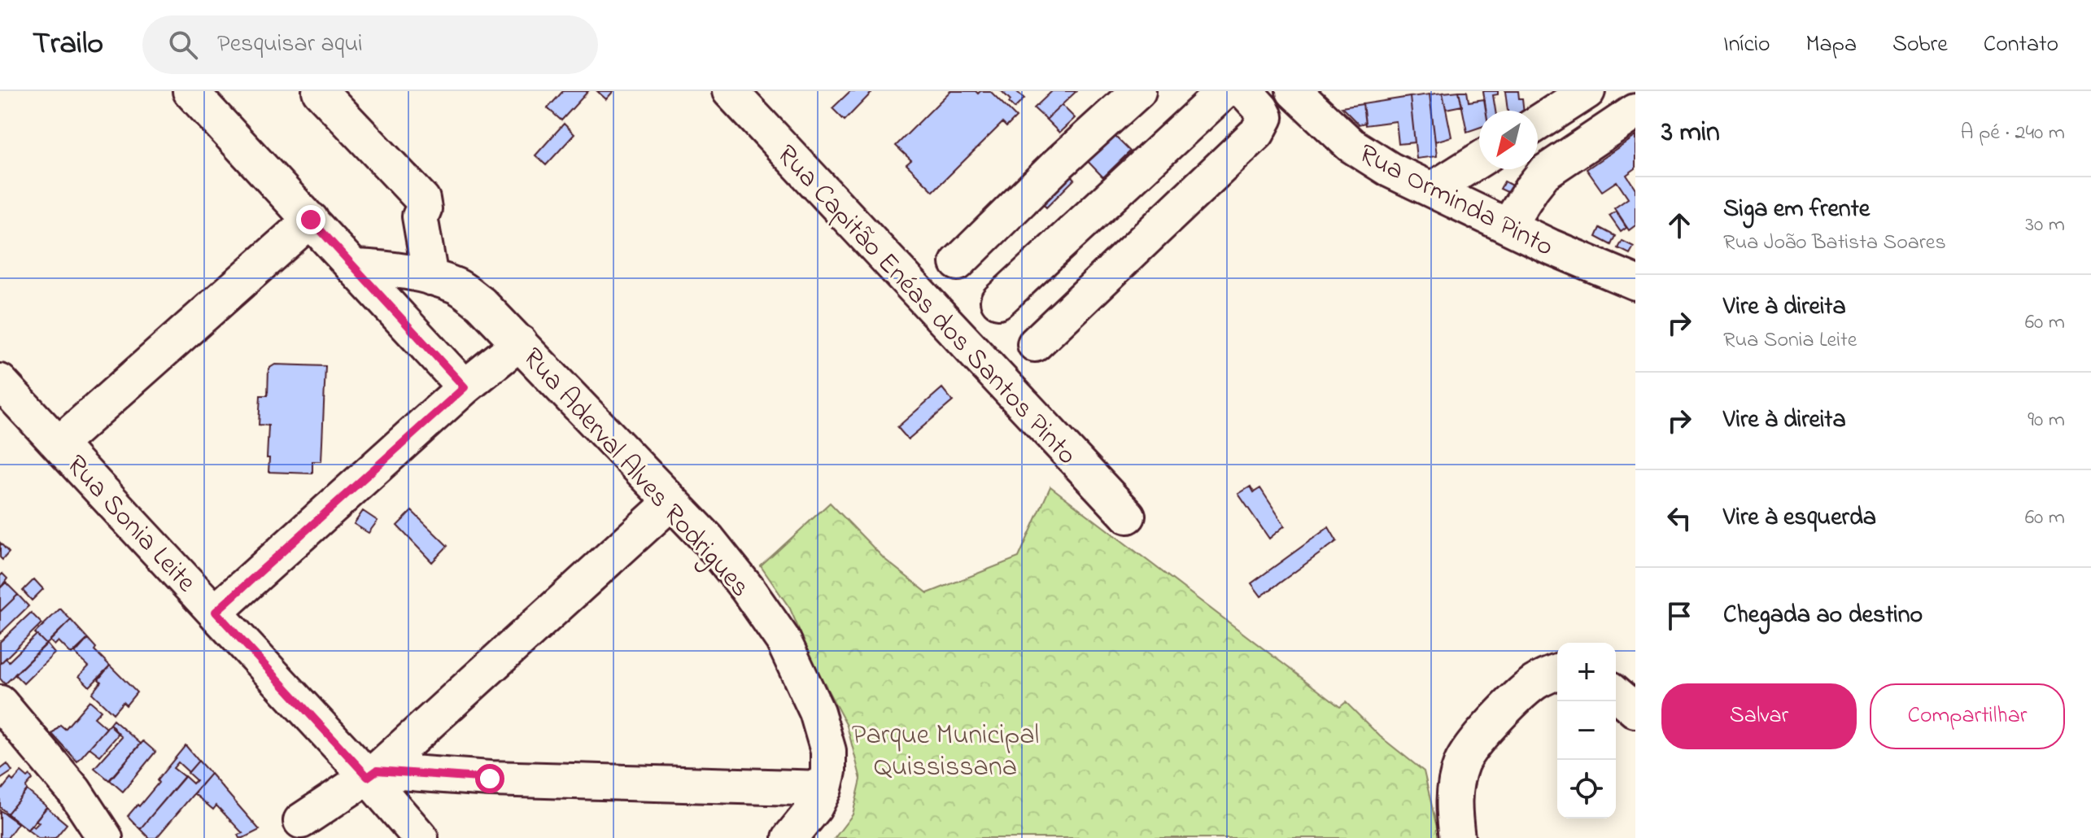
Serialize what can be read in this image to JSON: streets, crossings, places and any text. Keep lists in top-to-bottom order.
{
  "streets": {
    "street": [
      "Rua Orminda Pinto",
      "Rua Capitão Enéas dos Santos Pinto",
      "Rua Aderval Alves Rodrigues",
      "Rua Sonia Leite"
    ]
  },
  "parks": ["Parque Municipal Quississana"],
  "north": "bottom left",
  "page": {
    "header": "Trailo",
    "search": "Pesquisar aqui",
    "nav": [
      "Início",
      "Mapa",
      "Sobre",
      "Contato"
    ],
    "heading": ["3 min", "A pé · 240 m"],
    "list": [
      ["Siga em frente", "Rua João Batista Soares", "30 m"],
      ["Vire à direita", "Rua Sonia Leite", "60 m"],
      ["Vire à direita", "90 m"],
      ["Vire à esquerda", "60 m"],
      "Chegada ao destino"
    ],
    "map_buttons": ["+", "−"],
    "buttons": ["Salvar", "Compartilhar"]
  }
}
